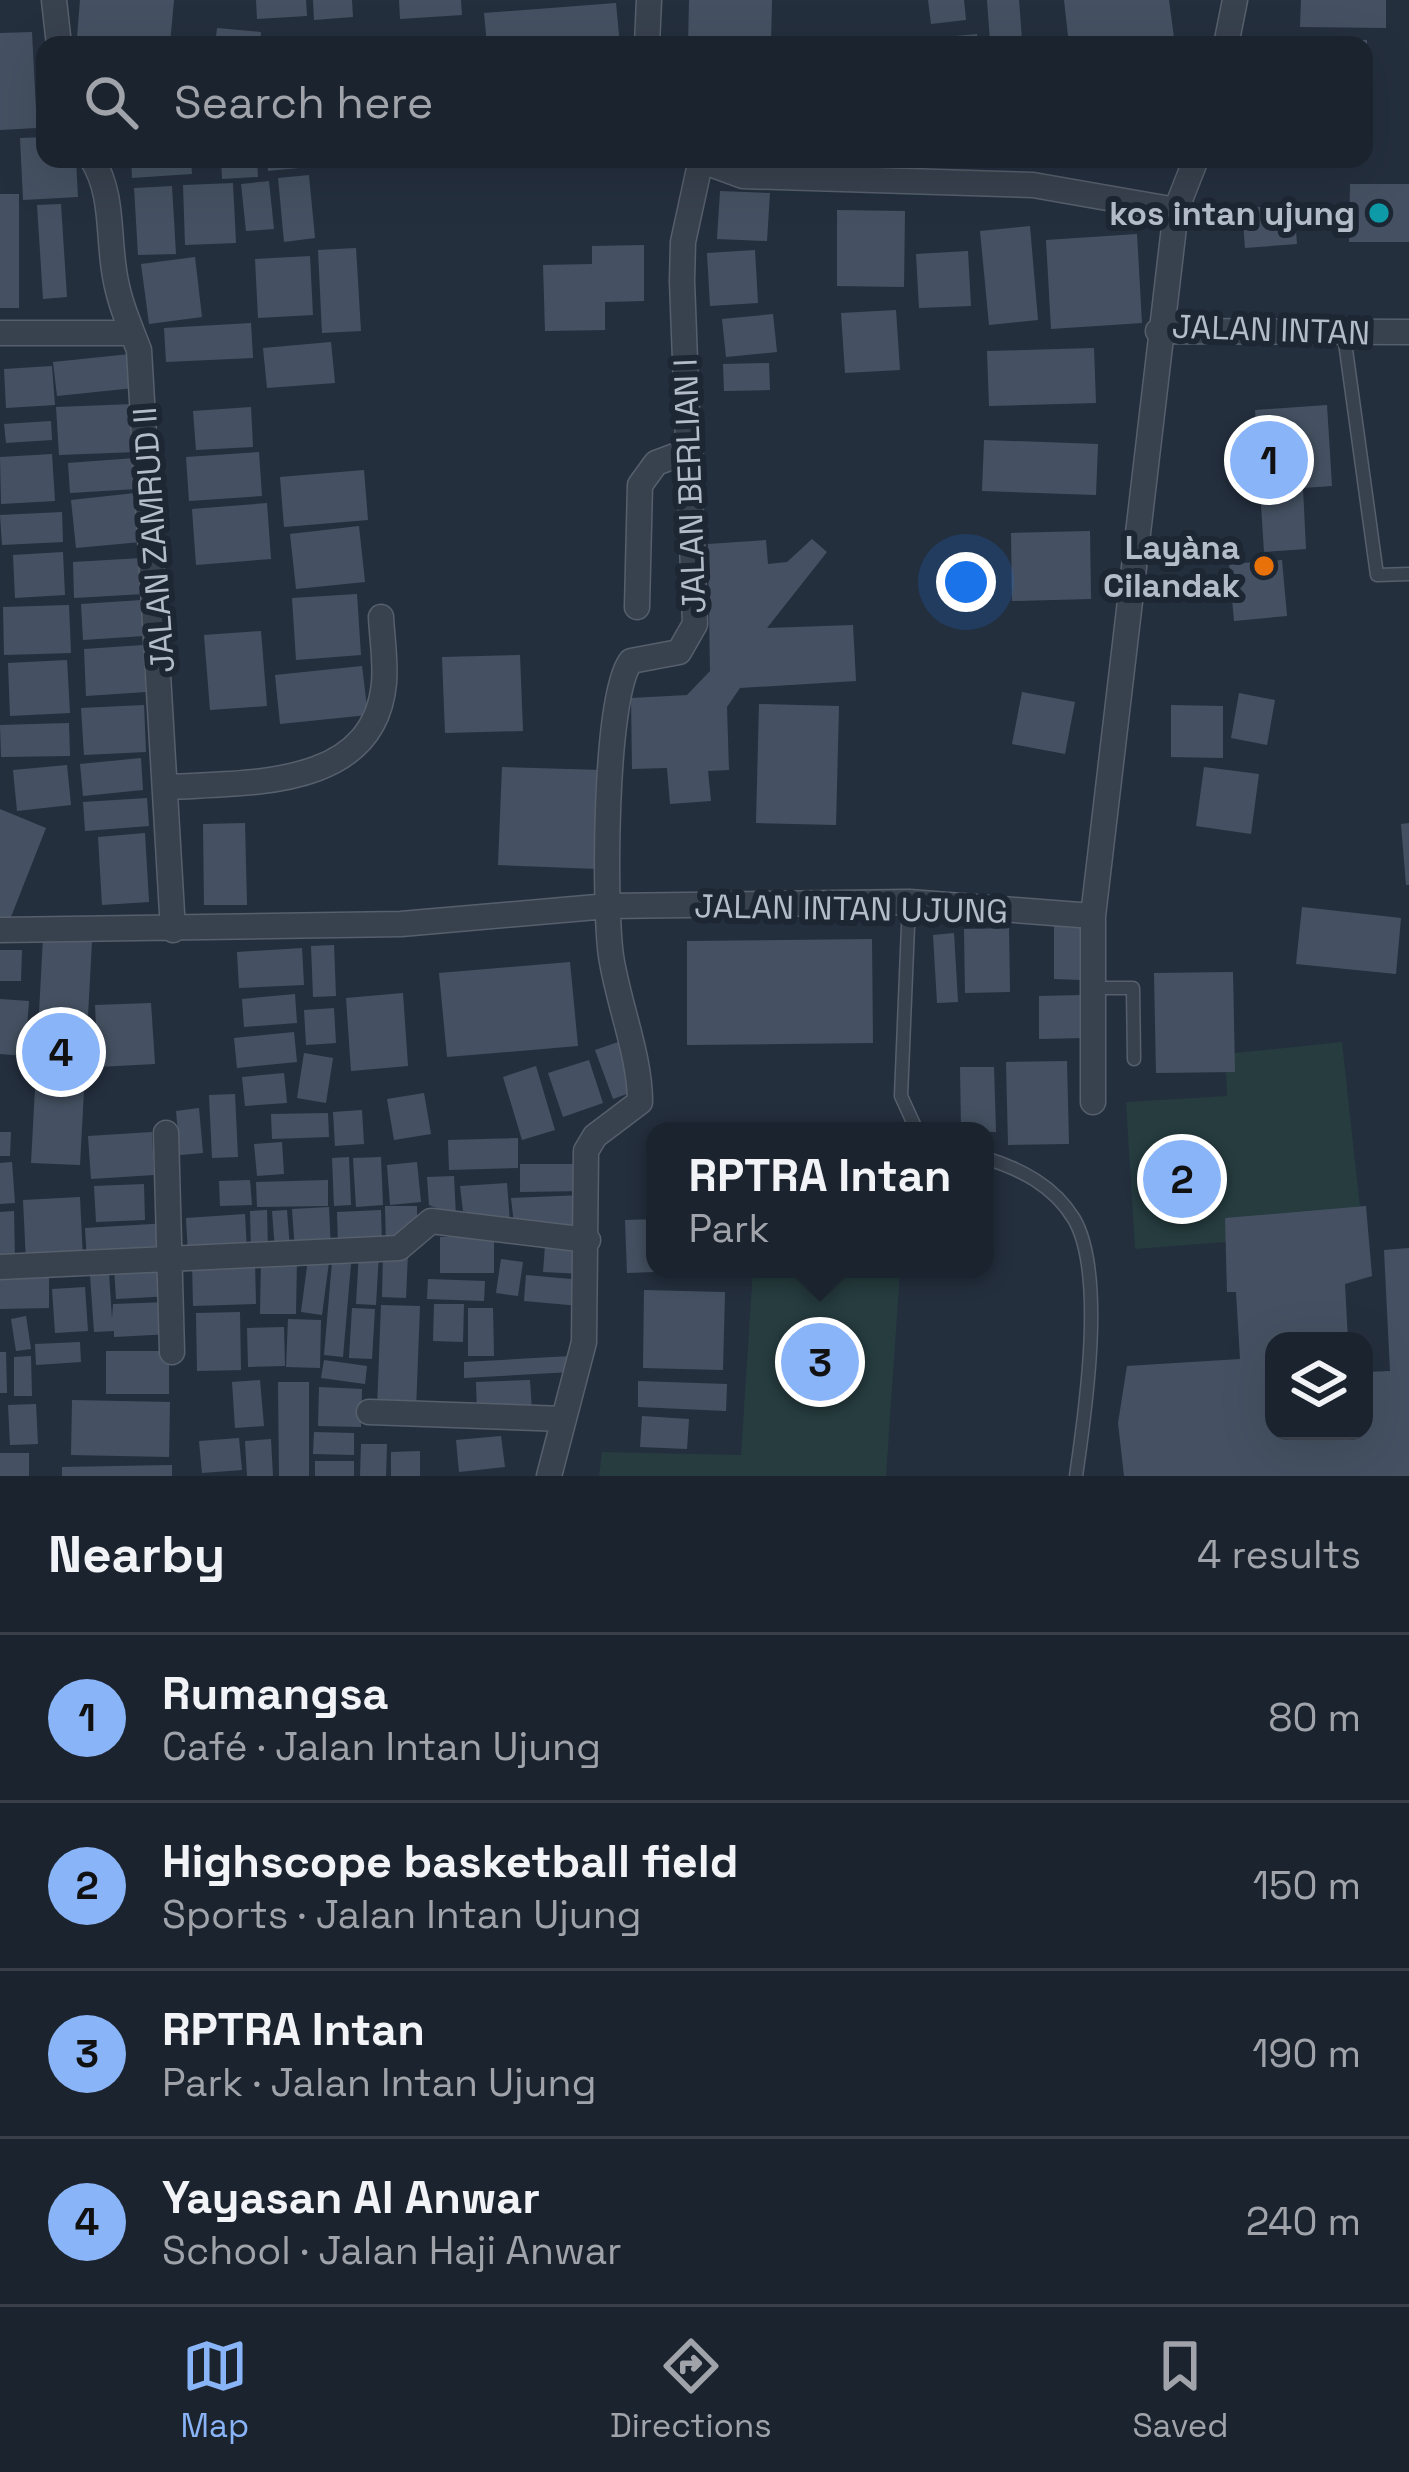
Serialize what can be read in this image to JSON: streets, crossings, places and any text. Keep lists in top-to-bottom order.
{
  "streets": {
    "street": [
      "JALAN INTAN",
      "JALAN BERLIAN I",
      "JALAN ZAMRUD II",
      "JALAN INTAN UJUNG"
    ]
  },
  "crossings": [
    ["JALAN INTAN", "JALAN BERLIAN I"],
    ["JALAN BERLIAN I", "JALAN INTAN UJUNG"],
    ["JALAN ZAMRUD II", "JALAN INTAN UJUNG"]
  ],
  "places": ["kos intan ujung", "Layàna Cilandak"],
  "page": {
    "search": "Search here",
    "pins": [
      "1",
      "4",
      "2",
      "3"
    ],
    "popup": ["RPTRA Intan", "Park"],
    "heading": ["Nearby", "4 results"],
    "list": [
      {
        "mark": "1",
        "name": "Rumangsa",
        "note": "Café · Jalan Intan Ujung",
        "value": "80 m"
      },
      {
        "mark": "2",
        "name": "Highscope basketball field",
        "note": "Sports · Jalan Intan Ujung",
        "value": "150 m"
      },
      {
        "mark": "3",
        "name": "RPTRA Intan",
        "note": "Park · Jalan Intan Ujung",
        "value": "190 m"
      },
      {
        "mark": "4",
        "name": "Yayasan Al Anwar",
        "note": "School · Jalan Haji Anwar",
        "value": "240 m"
      }
    ],
    "nav": ["Map", "Directions", "Saved"]
  }
}
